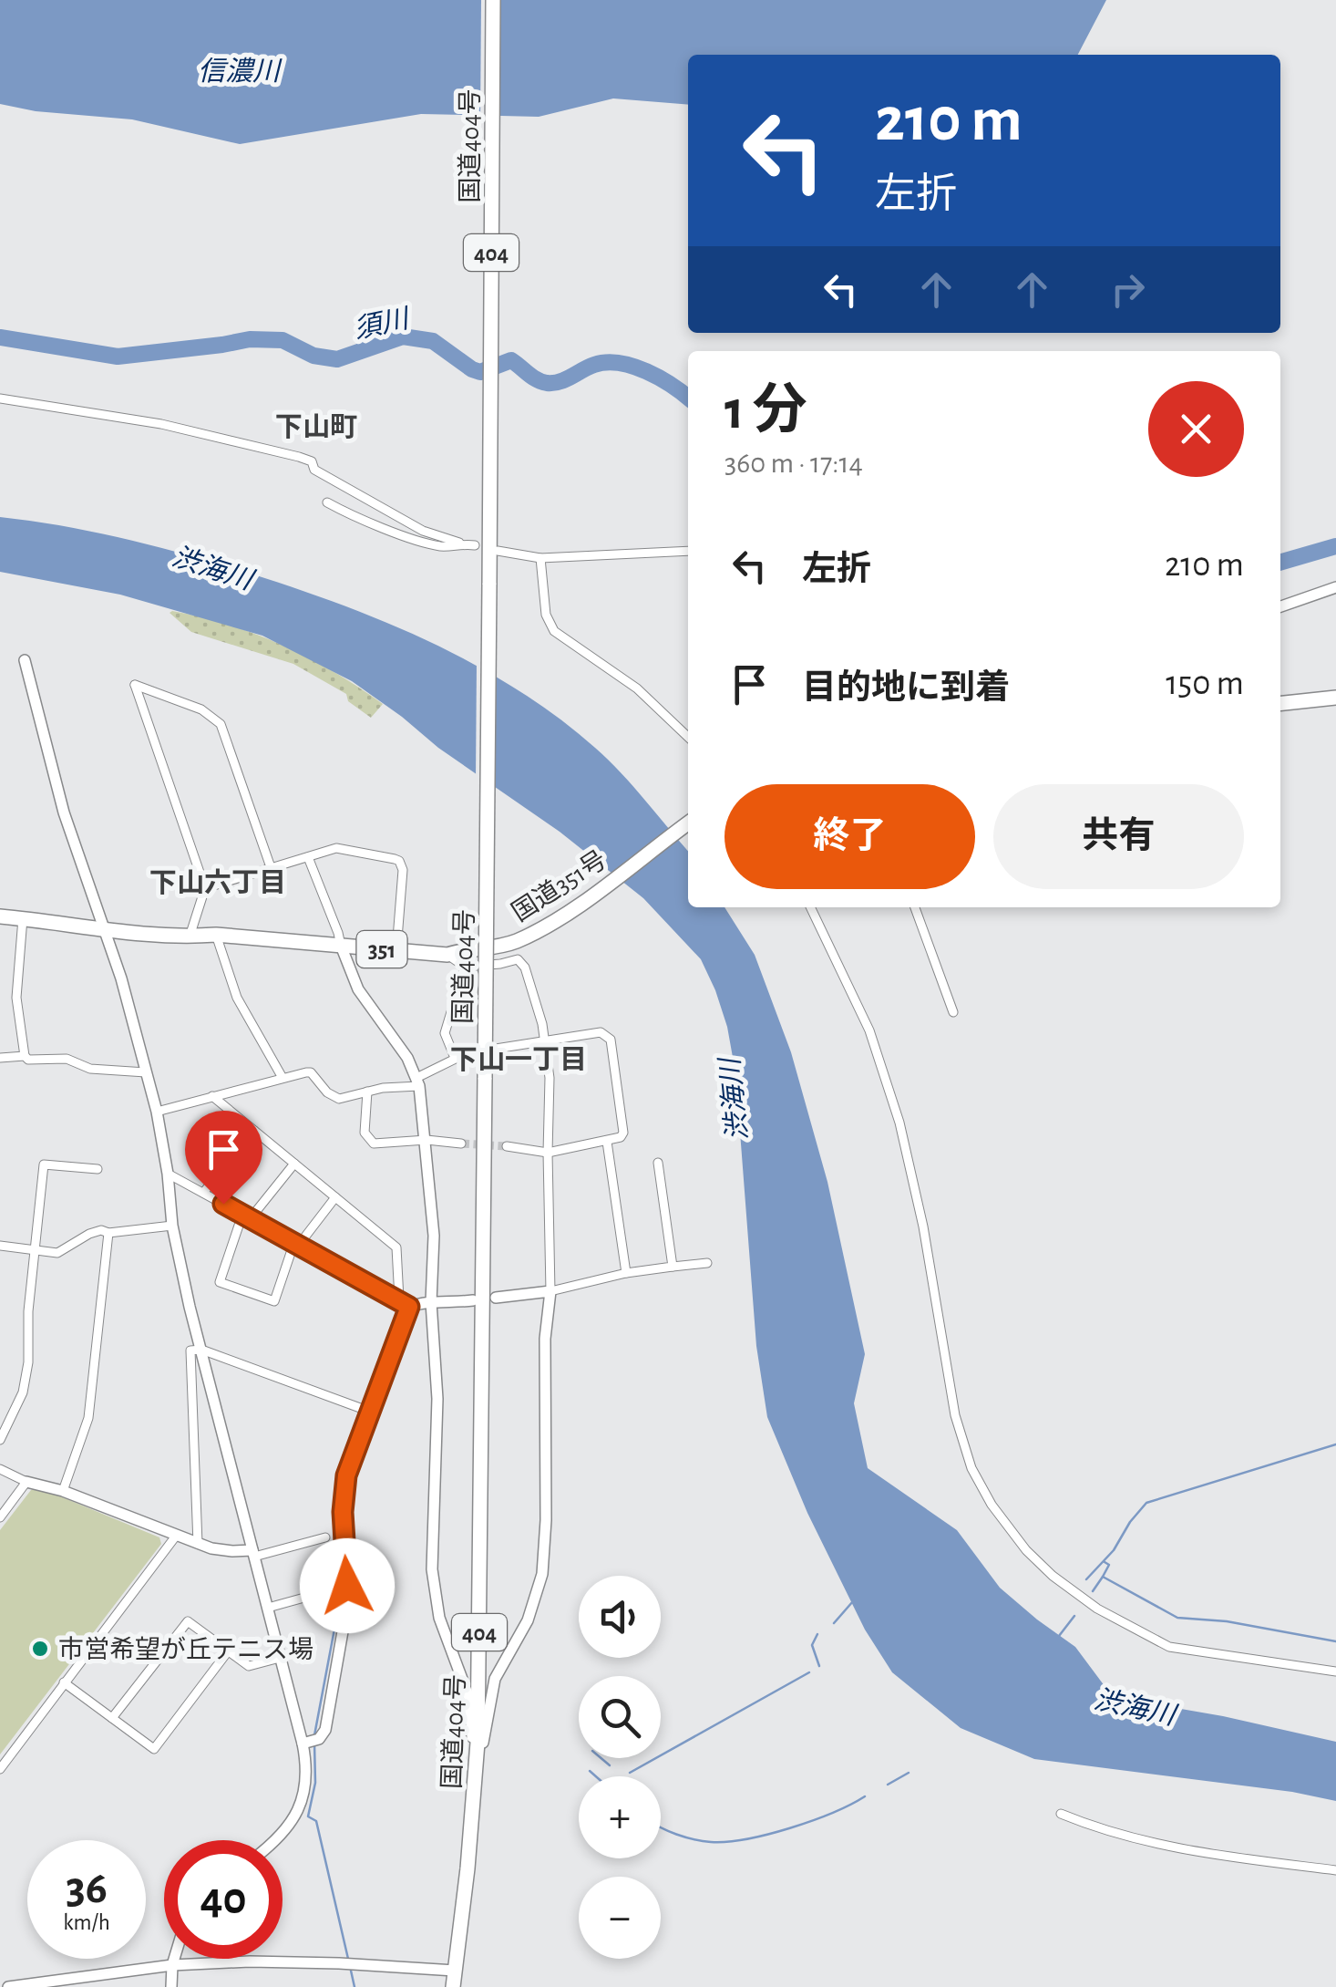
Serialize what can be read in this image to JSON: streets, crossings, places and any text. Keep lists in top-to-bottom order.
{
  "streets": {
    "highway": [
      "国道404号",
      "404",
      "国道351号",
      "351"
    ]
  },
  "districts": ["下山町", "下山六丁目", "下山一丁目"],
  "water": ["信濃川", "須川", "渋海川"],
  "places": ["市営希望が丘テニス場"],
  "page": {
    "turn": ["210 m", "左折"],
    "heading": ["1 分", "360 m · 17:14"],
    "list": [
      {
        "name": "左折",
        "value": "210 m"
      },
      {
        "name": "目的地に到着",
        "value": "150 m"
      }
    ],
    "buttons": ["終了", "共有"],
    "map_buttons": ["+", "−"],
    "speed": "36 km/h",
    "limit": "40"
  }
}
